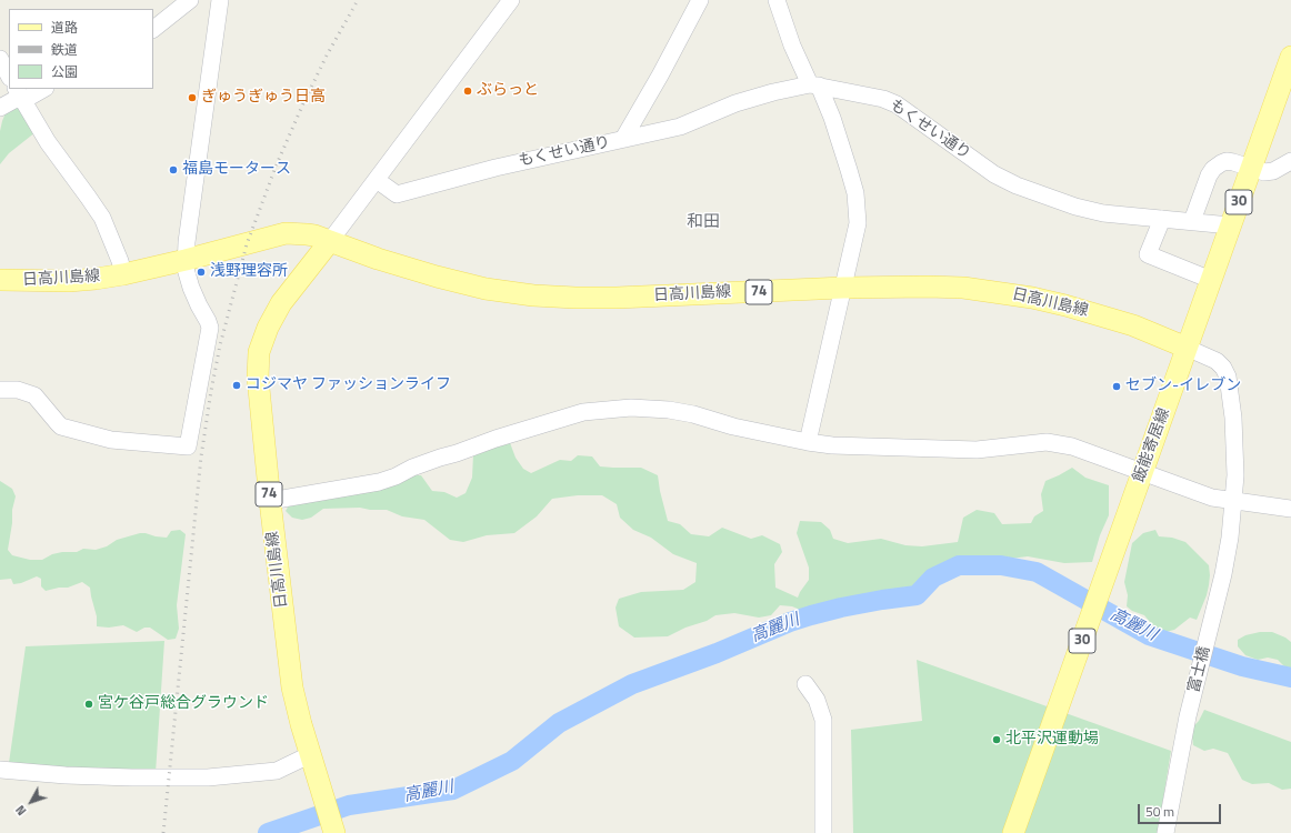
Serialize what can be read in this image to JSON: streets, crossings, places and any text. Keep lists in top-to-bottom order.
{
  "streets": {
    "main road": [
      "30",
      "日高川島線",
      "74",
      "飯能寄居線"
    ],
    "street": ["もくせい通り", "富士橋"]
  },
  "crossings": [
    ["もくせい通り", "飯能寄居線"],
    ["日高川島線", "飯能寄居線"],
    ["日高川島線", "富士橋"],
    ["飯能寄居線", "富士橋"]
  ],
  "districts": ["和田"],
  "water": ["高麗川"],
  "places": [
    "ぶらっと",
    "ぎゅうぎゅう日高",
    "福島モータース",
    "浅野理容所",
    "コジマヤ ファッションライフ",
    "セブン-イレブン",
    "宮ケ谷戸総合グラウンド",
    "北平沢運動場"
  ],
  "legend": ["道路", "鉄道", "公園"],
  "scale_bar": "50 m",
  "north": "bottom left"
}
